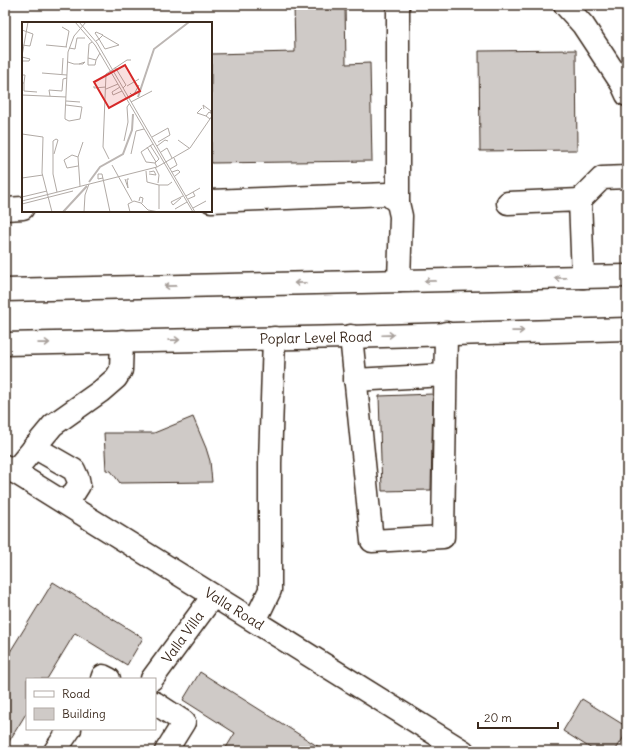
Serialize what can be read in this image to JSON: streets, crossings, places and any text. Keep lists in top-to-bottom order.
{
  "streets": {
    "main road": ["Poplar Level Road", "Valla Road", "Valla Villa"]
  },
  "crossings": [
    ["Valla Road", "Valla Villa"]
  ],
  "legend": ["Road", "Building"],
  "scale_bar": "20 m"
}
